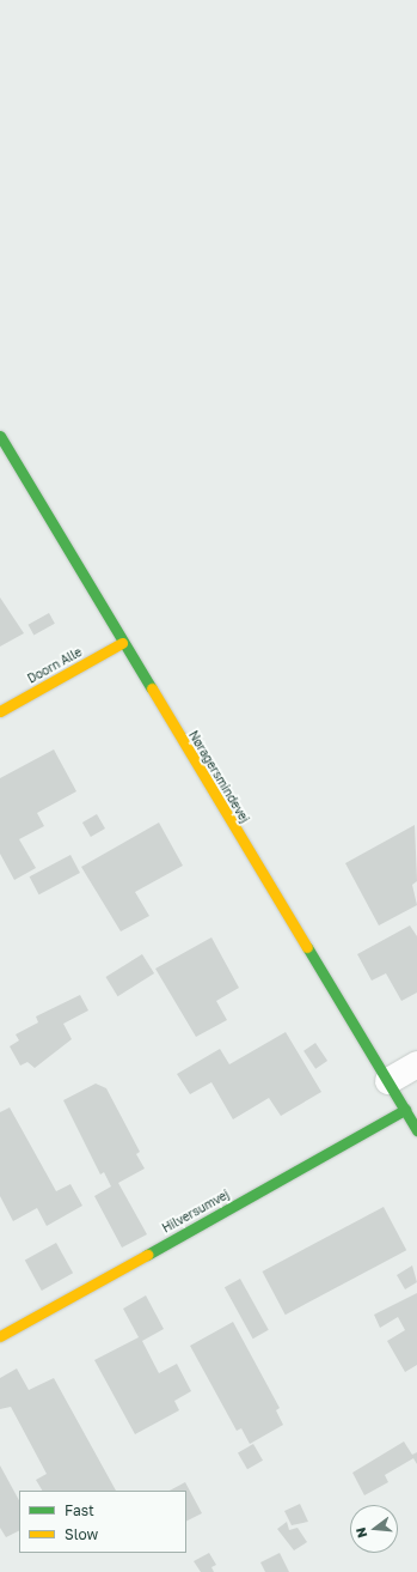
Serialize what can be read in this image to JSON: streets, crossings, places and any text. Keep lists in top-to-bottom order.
{
  "streets": {
    "street": ["Doorn Alle", "Nøragersmindevej", "Hilversumvej"]
  },
  "crossings": [
    ["Doorn Alle", "Nøragersmindevej"],
    ["Nøragersmindevej", "Hilversumvej"]
  ],
  "legend": ["Fast", "Slow"],
  "north": "left"
}
